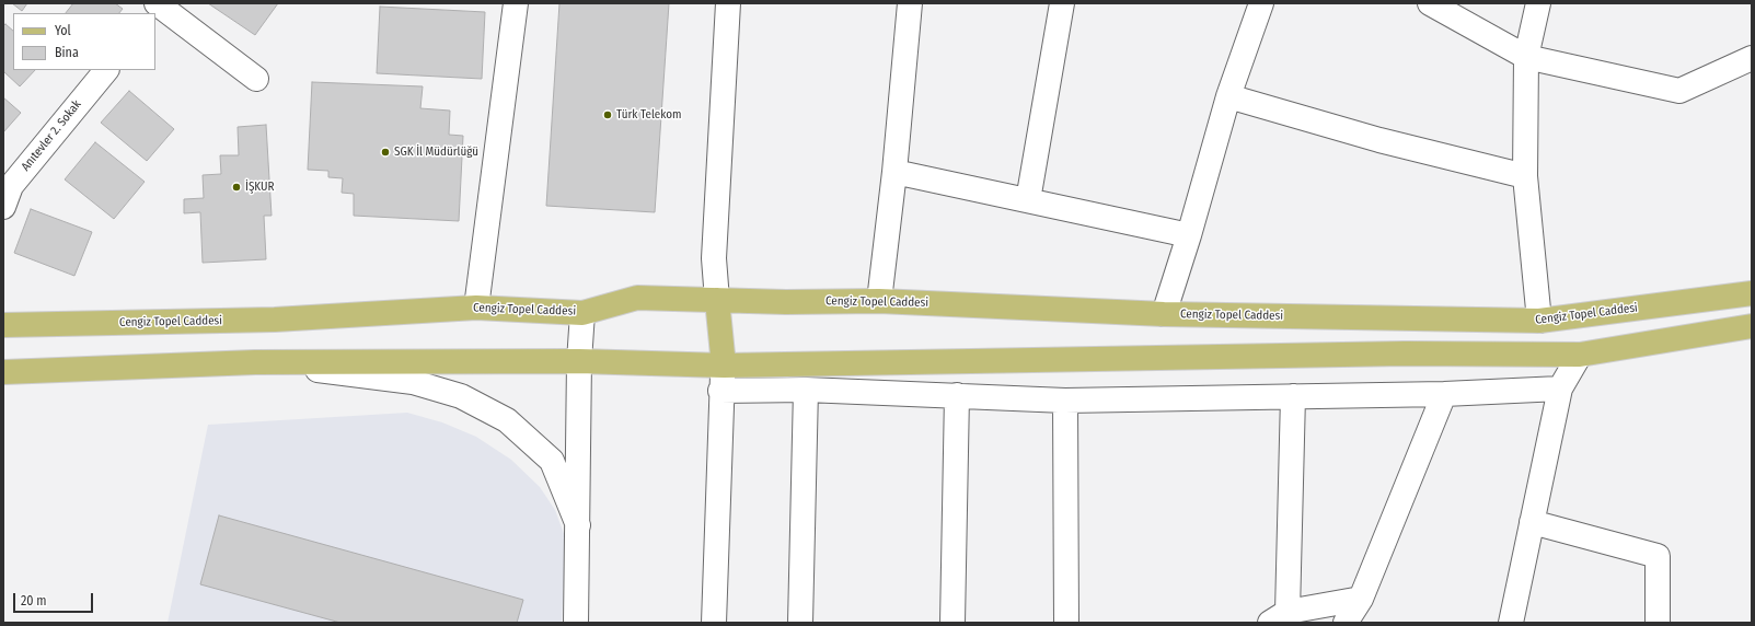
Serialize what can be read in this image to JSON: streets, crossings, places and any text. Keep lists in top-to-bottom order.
{
  "streets": {
    "main road": ["Cengiz Topel Caddesi"],
    "street": ["Anıtevler 2. Sokak"]
  },
  "places": ["Türk Telekom", "SGK İl Müdürlüğü", "İŞKUR"],
  "legend": ["Yol", "Bina"],
  "scale_bar": "20 m"
}
